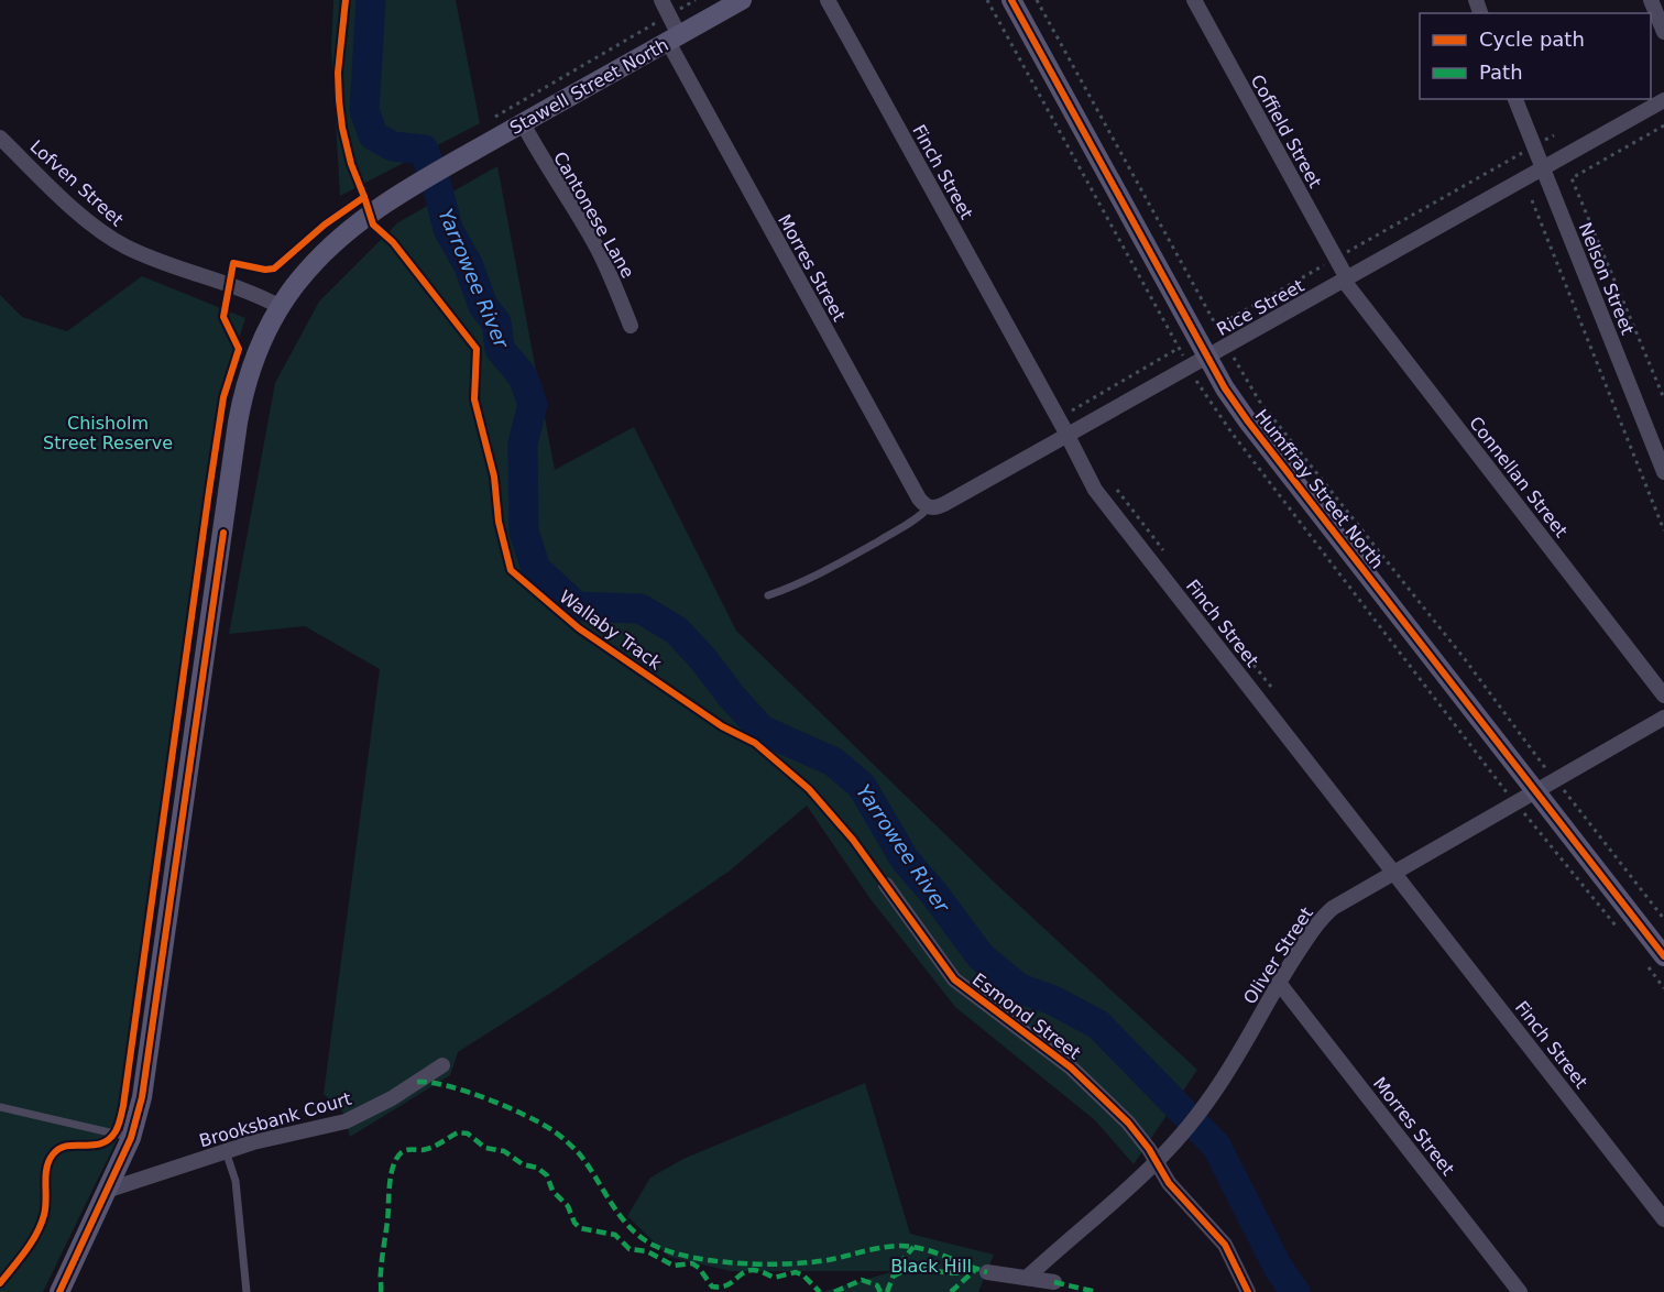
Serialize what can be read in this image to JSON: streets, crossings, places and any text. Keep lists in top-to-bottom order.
{
  "streets": {
    "street": [
      "Stawell Street North",
      "Coffield Street",
      "Finch Street",
      "Lofven Street",
      "Cantonese Lane",
      "Morres Street",
      "Nelson Street",
      "Rice Street",
      "Connellan Street",
      "Humffray Street North",
      "Oliver Street",
      "Esmond Street",
      "Brooksbank Court"
    ],
    "cycle path": ["Wallaby Track"]
  },
  "crossings": [
    ["Stawell Street North", "Lofven Street"],
    ["Stawell Street North", "Cantonese Lane"],
    ["Stawell Street North", "Morres Street"],
    ["Stawell Street North", "Brooksbank Court"],
    ["Coffield Street", "Rice Street"],
    ["Coffield Street", "Connellan Street"],
    ["Finch Street", "Rice Street"],
    ["Finch Street", "Oliver Street"],
    ["Morres Street", "Rice Street"],
    ["Morres Street", "Oliver Street"],
    ["Nelson Street", "Rice Street"],
    ["Rice Street", "Connellan Street"],
    ["Rice Street", "Humffray Street North"],
    ["Humffray Street North", "Oliver Street"],
    ["Oliver Street", "Esmond Street"]
  ],
  "water": ["Yarrowee River"],
  "parks": ["Chisholm Street Reserve", "Black Hill"],
  "legend": ["Cycle path", "Path"]
}
